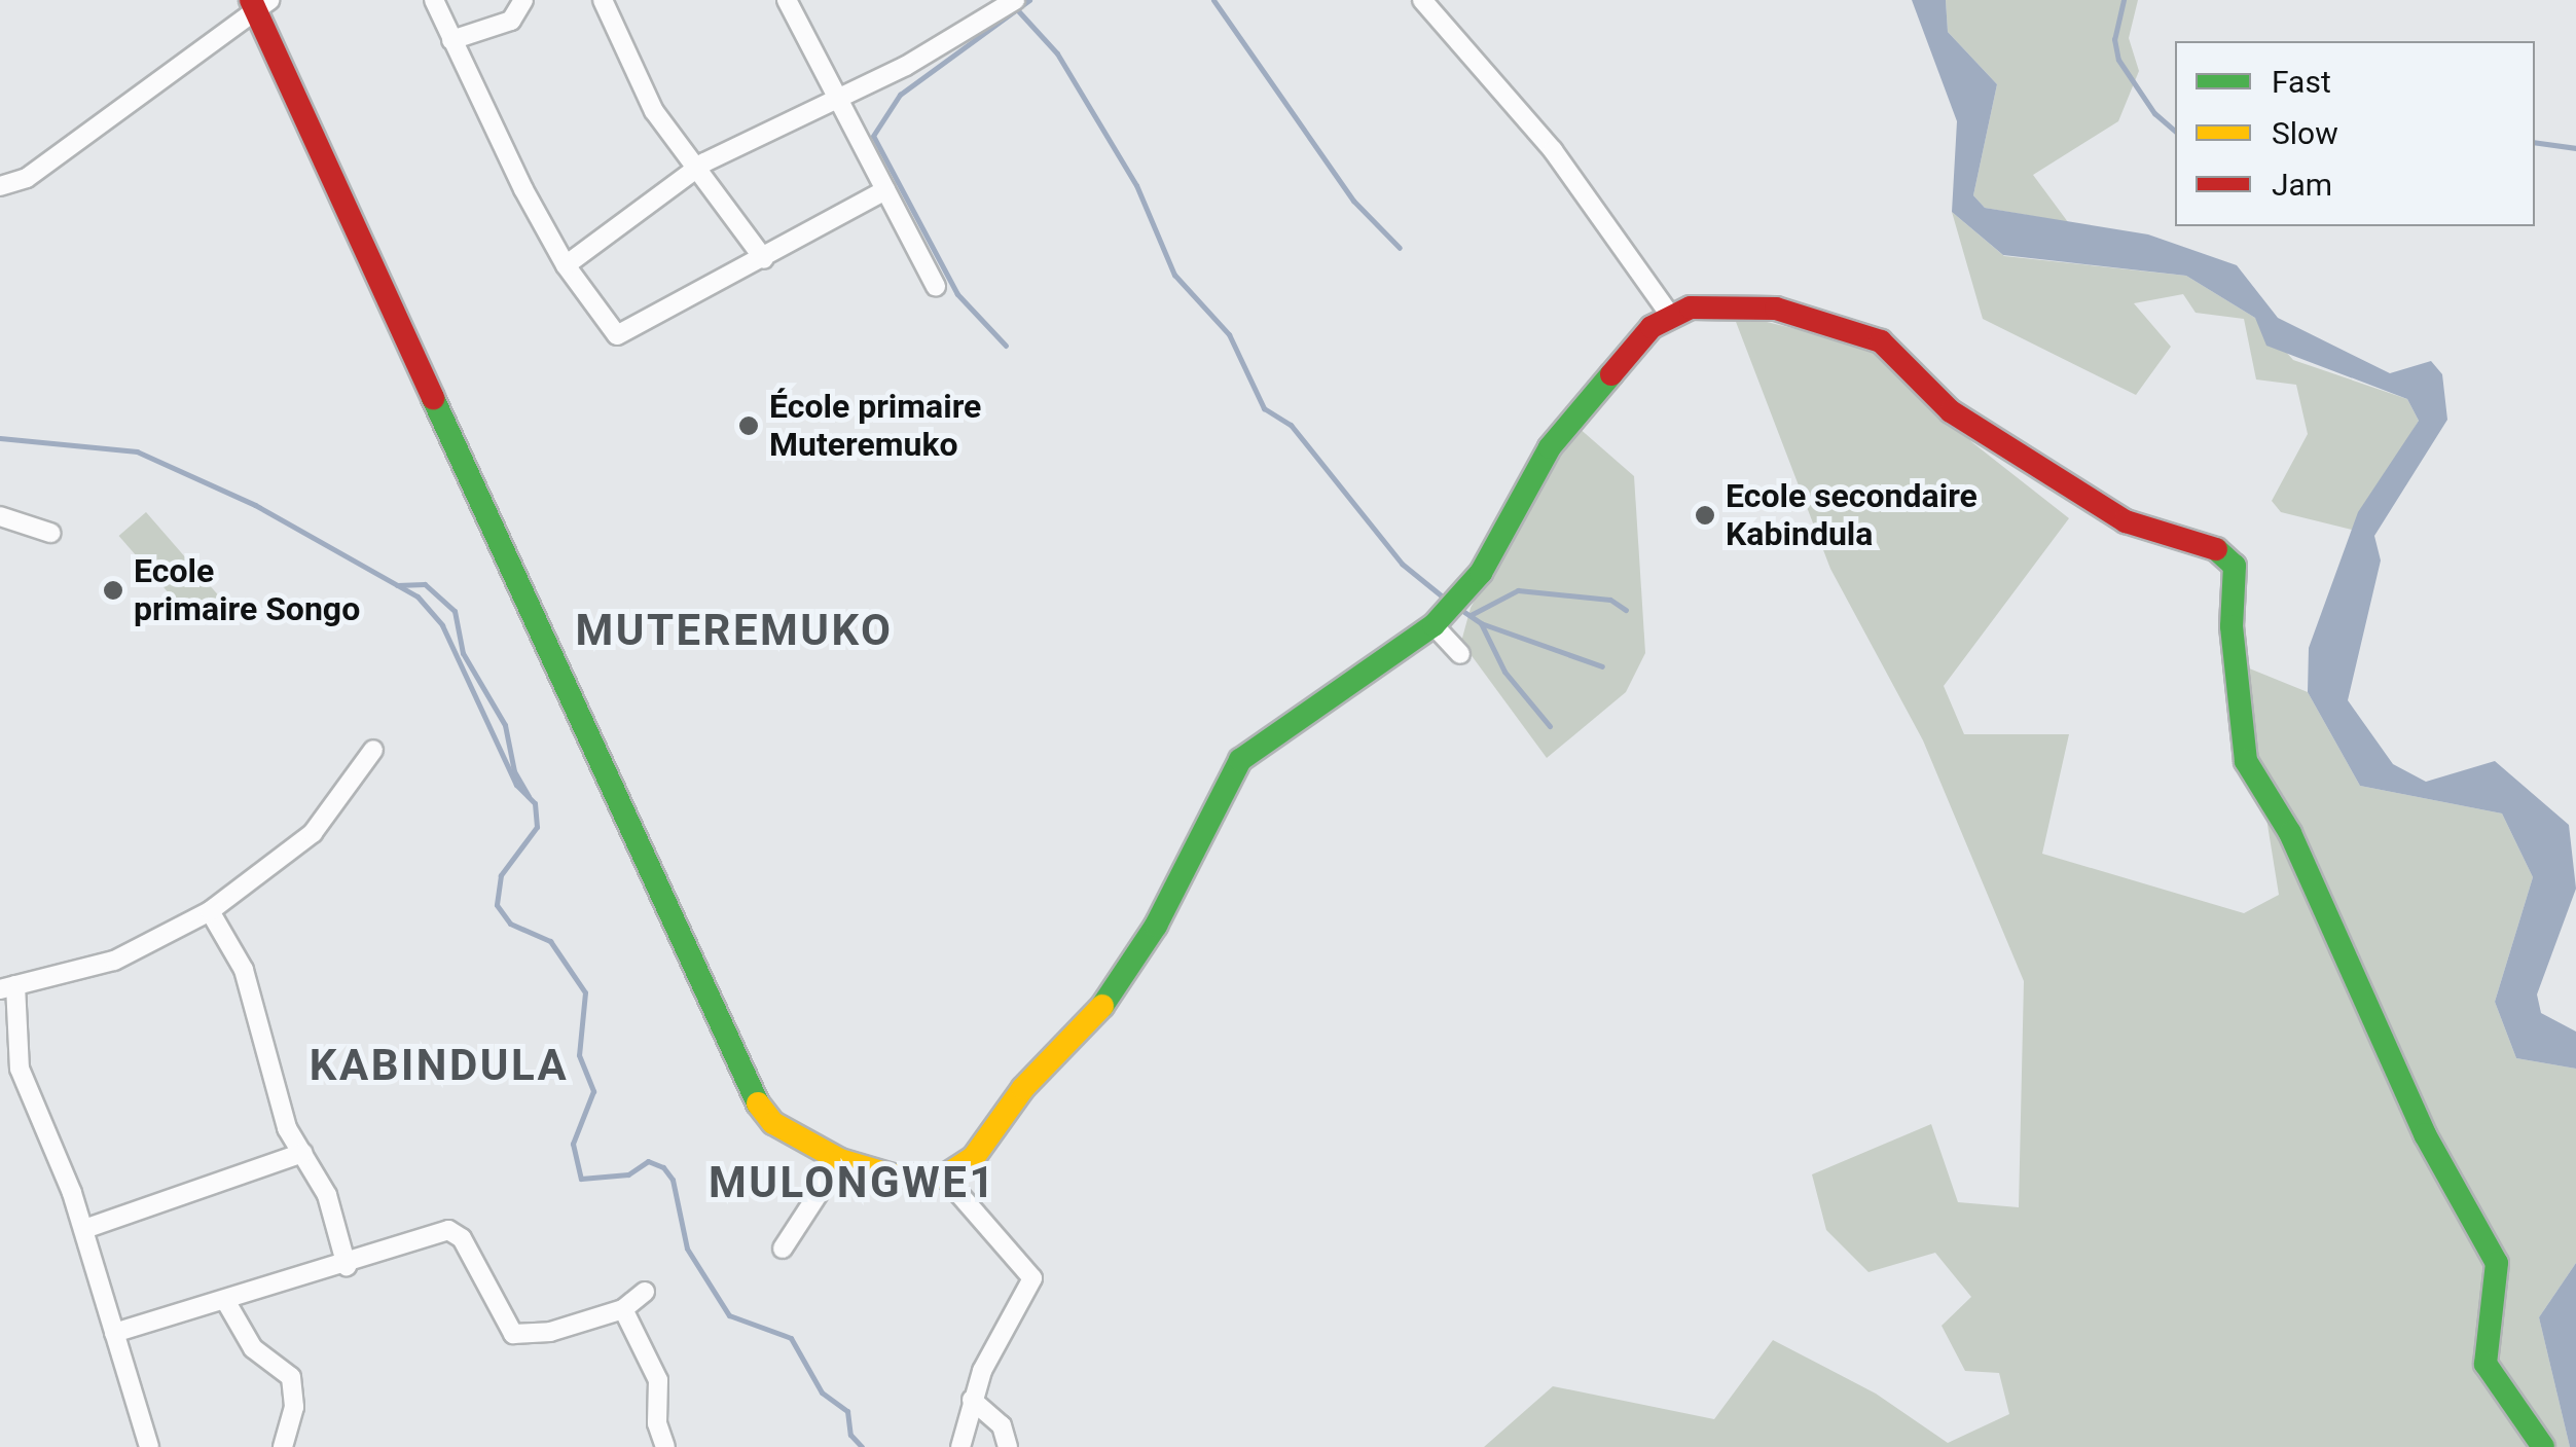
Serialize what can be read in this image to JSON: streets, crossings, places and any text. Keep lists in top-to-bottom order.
{
  "districts": ["MUTEREMUKO", "KABINDULA", "MULONGWE1"],
  "places": ["École primaire Muteremuko", "Ecole secondaire Kabindula", "Ecole primaire Songo"],
  "legend": ["Fast", "Slow", "Jam"]
}
